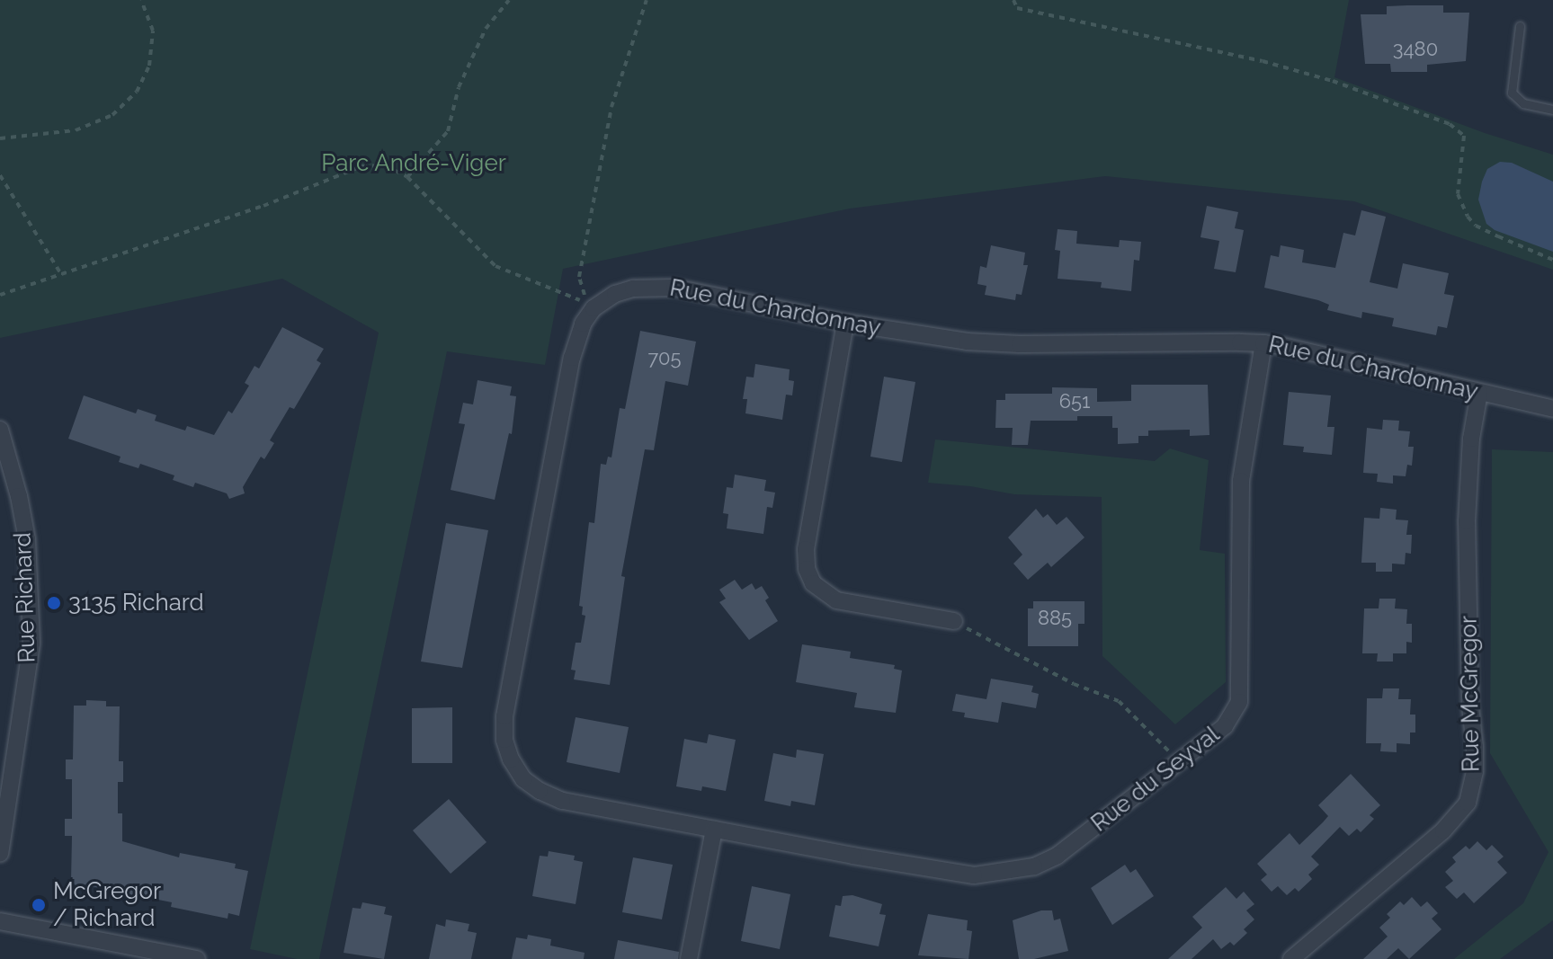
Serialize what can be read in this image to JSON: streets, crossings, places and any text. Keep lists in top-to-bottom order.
{
  "streets": {
    "street": [
      "Rue du Chardonnay",
      "Rue Richard",
      "Rue McGregor",
      "Rue du Seyval"
    ]
  },
  "crossings": [
    ["Rue du Chardonnay", "Rue McGregor"],
    ["Rue du Chardonnay", "Rue du Seyval"]
  ],
  "parks": ["Parc André-Viger"],
  "places": ["3135 Richard", "McGregor / Richard"],
  "house_numbers": [
    "3480",
    "705",
    "651",
    "885"
  ]
}
